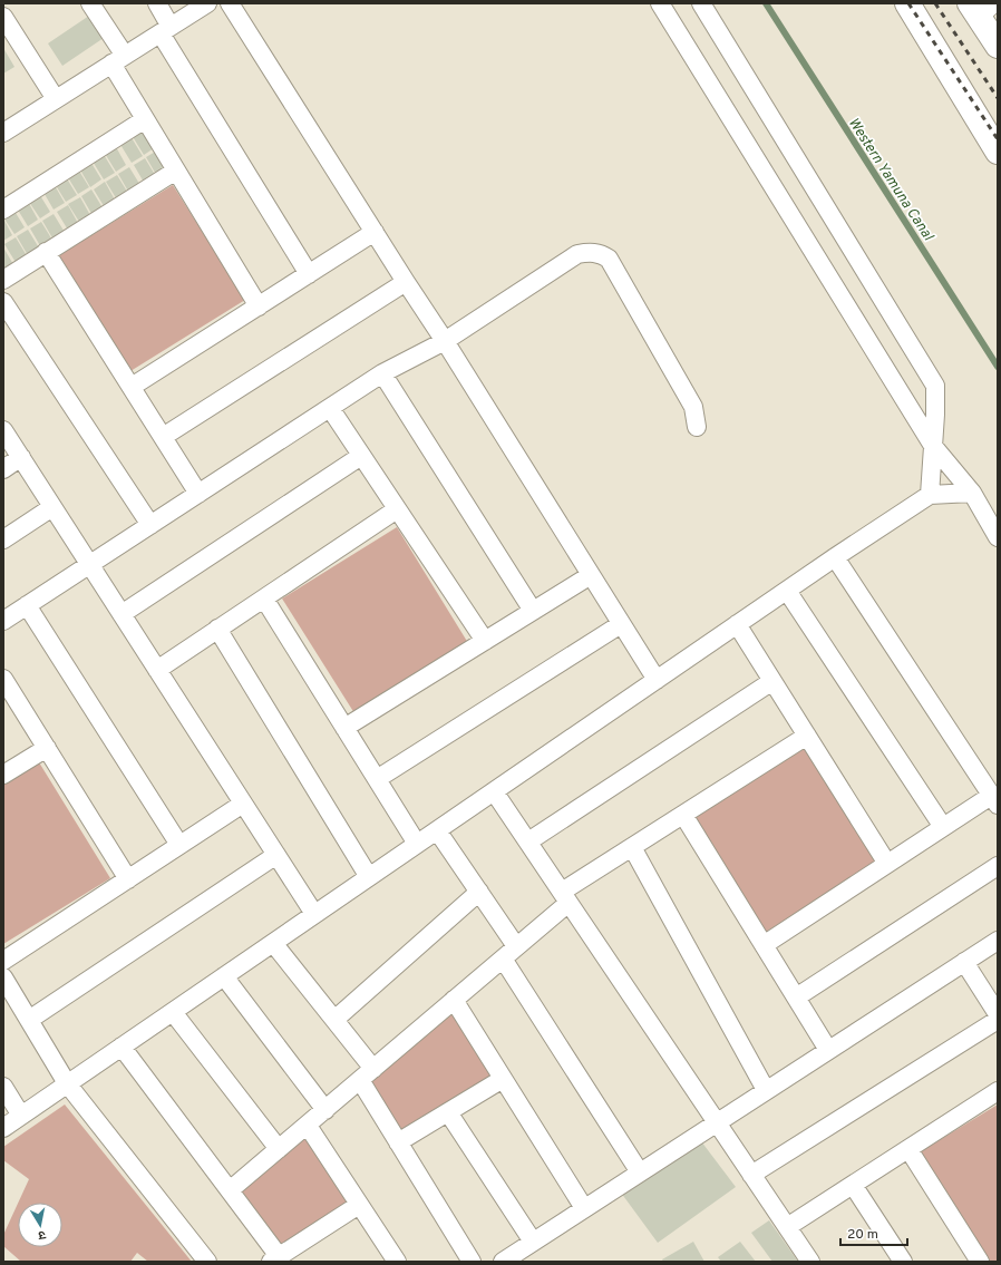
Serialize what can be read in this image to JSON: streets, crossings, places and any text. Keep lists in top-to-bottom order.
{
  "water": ["Western Yamuna Canal"],
  "scale_bar": "20 m",
  "north": "bottom"
}
